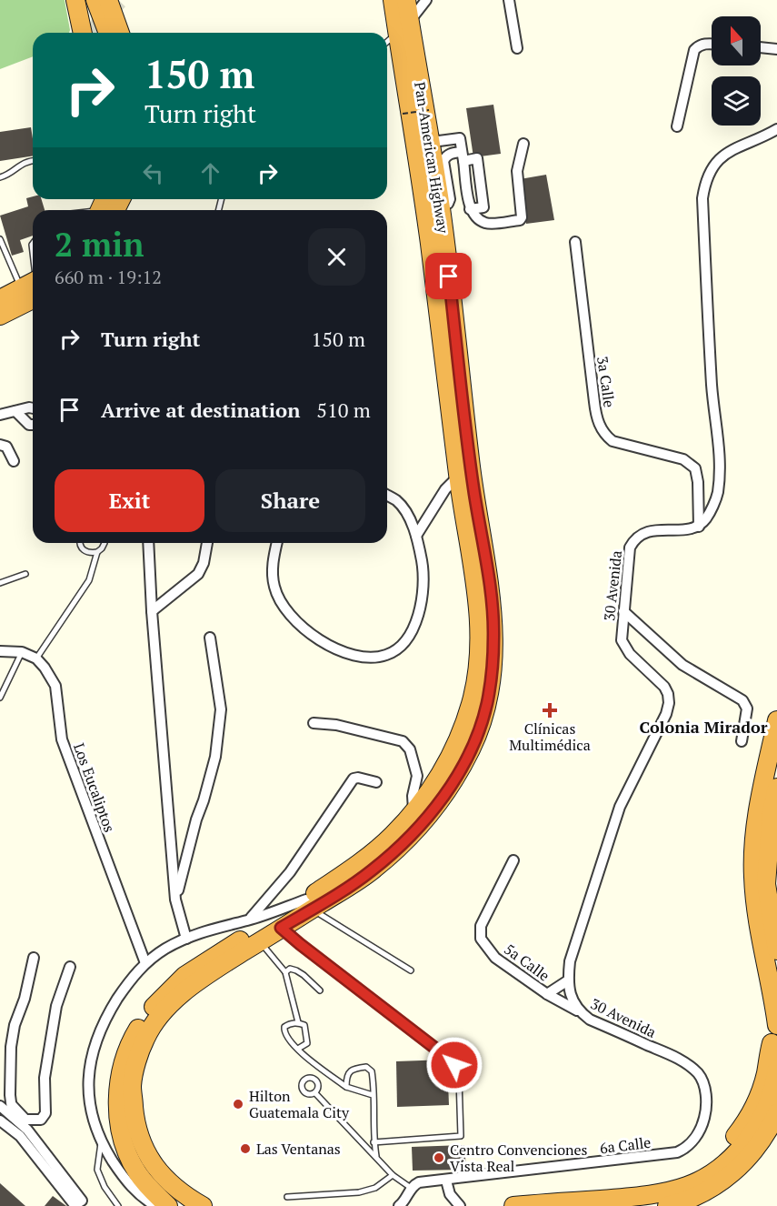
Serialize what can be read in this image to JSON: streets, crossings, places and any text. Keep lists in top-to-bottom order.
{
  "streets": {
    "highway": ["Pan-American Highway"],
    "street": [
      "3a Calle",
      "30 Avenida",
      "Los Eucaliptos",
      "5a Calle",
      "6a Calle"
    ]
  },
  "crossings": [
    ["3a Calle", "30 Avenida"],
    ["30 Avenida", "5a Calle"],
    ["30 Avenida", "6a Calle"]
  ],
  "districts": ["Colonia Mirador"],
  "places": {
    "health": ["Clínicas Multimédica"],
    "other": ["Hilton Guatemala City", "Las Ventanas", "Centro Convenciones Vista Real"]
  },
  "north": "top",
  "page": {
    "turn": ["150 m", "Turn right"],
    "heading": ["2 min", "660 m · 19:12"],
    "list": [
      {
        "name": "Turn right",
        "value": "150 m"
      },
      {
        "name": "Arrive at destination",
        "value": "510 m"
      }
    ],
    "buttons": ["Exit", "Share"]
  }
}
